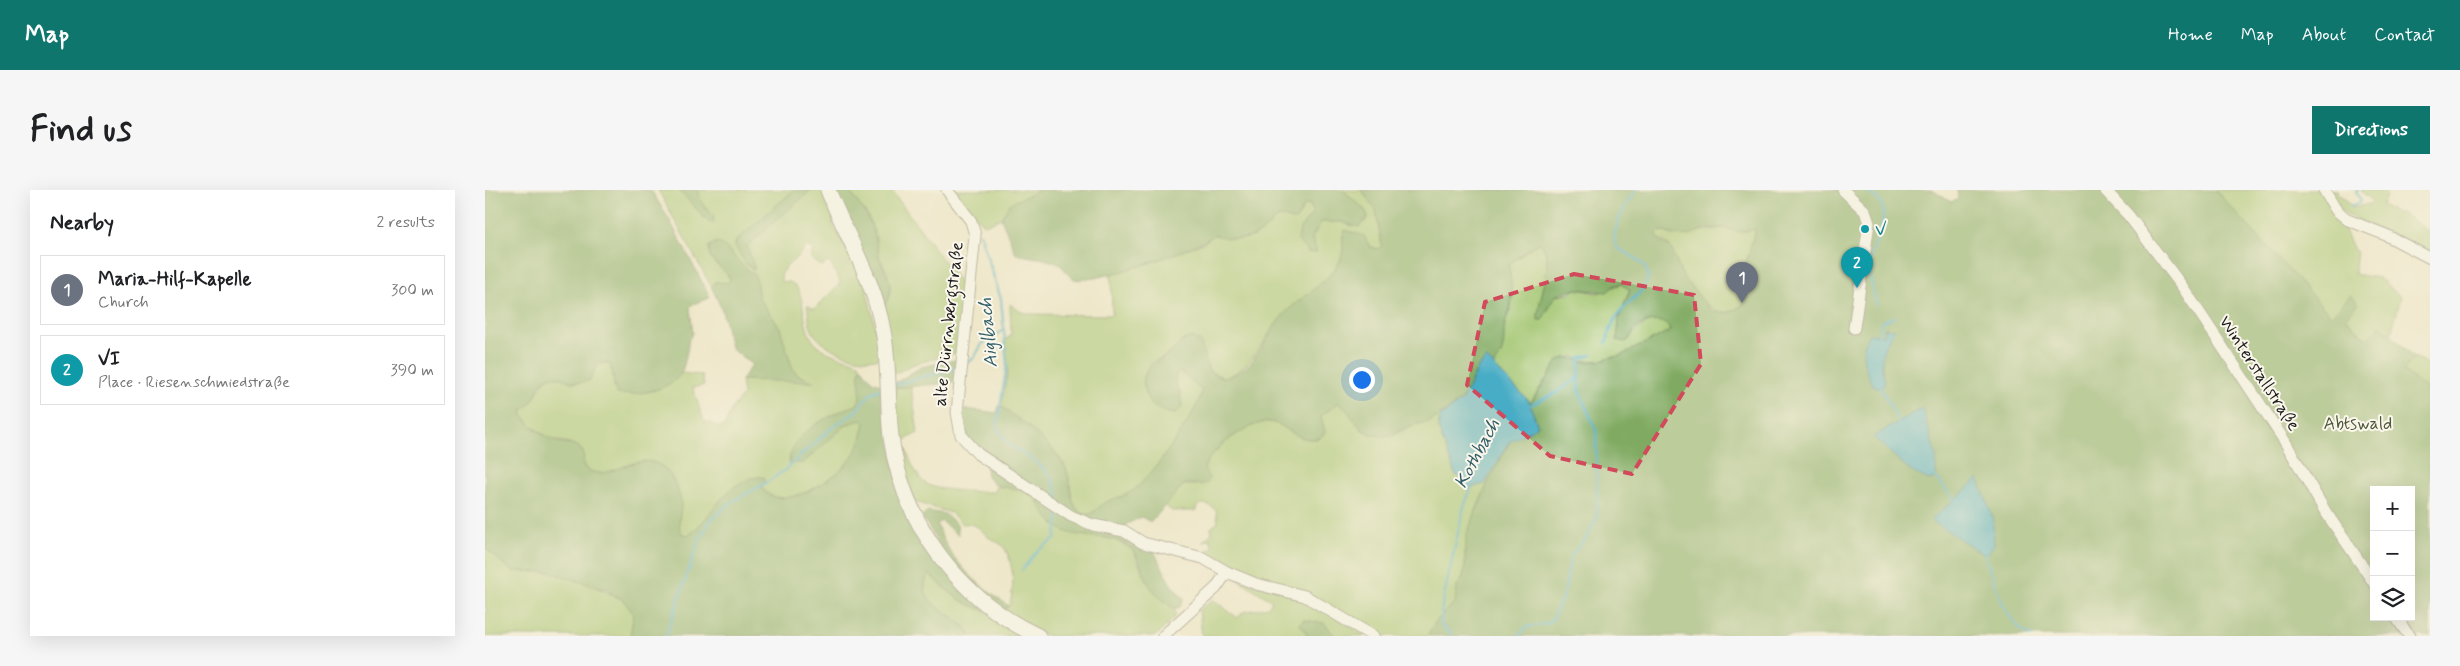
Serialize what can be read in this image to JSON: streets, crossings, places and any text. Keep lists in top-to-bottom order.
{
  "streets": {
    "street": ["alte Dürrnbergstraße", "Winterstallstraße"]
  },
  "water": ["Aiglbach", "Kothbach"],
  "parks": ["Abtswald"],
  "places": ["V"],
  "page": {
    "header": "Map",
    "nav": [
      "Home",
      "Map",
      "About",
      "Contact"
    ],
    "buttons": "Directions",
    "title": "Find us",
    "heading": ["Nearby", "2 results"],
    "pins": ["2", "1"],
    "list": [
      {
        "mark": "1",
        "name": "Maria-Hilf-Kapelle",
        "note": "Church",
        "value": "300 m"
      },
      {
        "mark": "2",
        "name": "VI",
        "note": "Place · Riesenschmiedstraße",
        "value": "390 m"
      }
    ],
    "map_buttons": ["+", "−"]
  }
}
